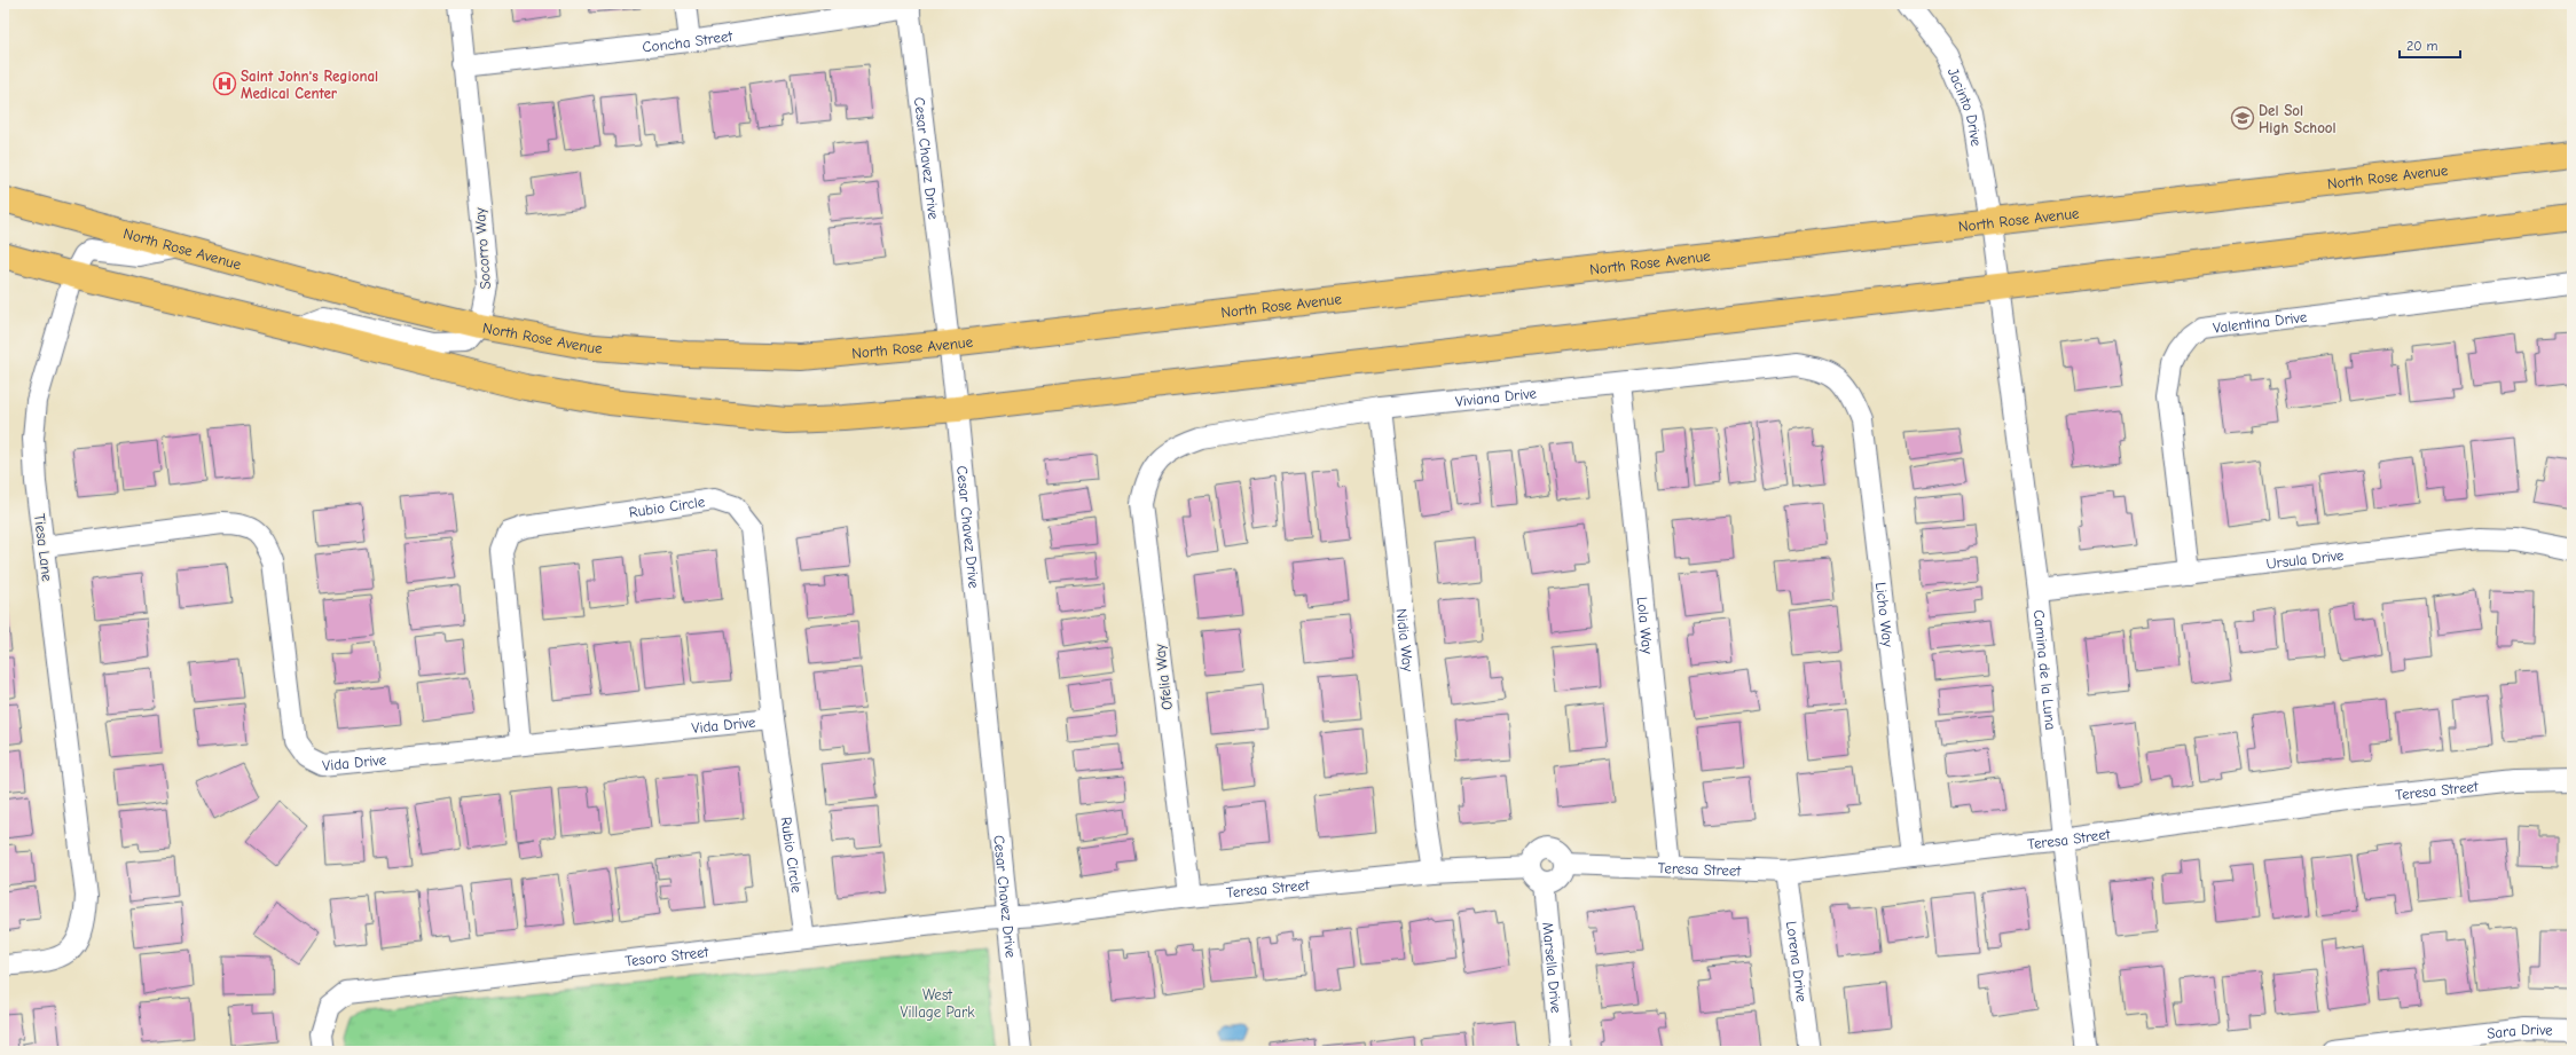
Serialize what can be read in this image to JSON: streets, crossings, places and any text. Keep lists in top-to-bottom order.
{
  "streets": {
    "main road": ["North Rose Avenue"],
    "street": [
      "Concha Street",
      "Jacinto Drive",
      "Cesar Chavez Drive",
      "Socorro Way",
      "Valentina Drive",
      "Viviana Drive",
      "Rubio Circle",
      "Tiesa Lane",
      "Ursula Drive",
      "Licho Way",
      "Lola Way",
      "Nidia Way",
      "Camina de la Luna",
      "Ofelia Way",
      "Vida Drive",
      "Teresa Street",
      "Tesoro Street",
      "Lorena Drive",
      "Marsella Drive",
      "Sara Drive"
    ]
  },
  "crossings": [
    ["Concha Street", "Cesar Chavez Drive"],
    ["Concha Street", "Socorro Way"],
    ["Jacinto Drive", "North Rose Avenue"],
    ["Jacinto Drive", "Camina de la Luna"],
    ["Cesar Chavez Drive", "North Rose Avenue"],
    ["Cesar Chavez Drive", "Teresa Street"],
    ["Cesar Chavez Drive", "Tesoro Street"],
    ["North Rose Avenue", "Socorro Way"],
    ["North Rose Avenue", "Tiesa Lane"],
    ["Valentina Drive", "Ursula Drive"],
    ["Viviana Drive", "Licho Way"],
    ["Viviana Drive", "Lola Way"],
    ["Viviana Drive", "Nidia Way"],
    ["Viviana Drive", "Ofelia Way"],
    ["Rubio Circle", "Vida Drive"],
    ["Rubio Circle", "Tesoro Street"],
    ["Tiesa Lane", "Vida Drive"],
    ["Ursula Drive", "Camina de la Luna"],
    ["Licho Way", "Teresa Street"],
    ["Lola Way", "Teresa Street"],
    ["Nidia Way", "Teresa Street"],
    ["Camina de la Luna", "Teresa Street"],
    ["Ofelia Way", "Teresa Street"],
    ["Teresa Street", "Tesoro Street"],
    ["Teresa Street", "Lorena Drive"],
    ["Teresa Street", "Marsella Drive"]
  ],
  "parks": ["West Village Park"],
  "places": {
    "hospital": ["Saint John's Regional Medical Center"],
    "school or university": ["Del Sol High School"]
  },
  "scale_bar": "20 m"
}
